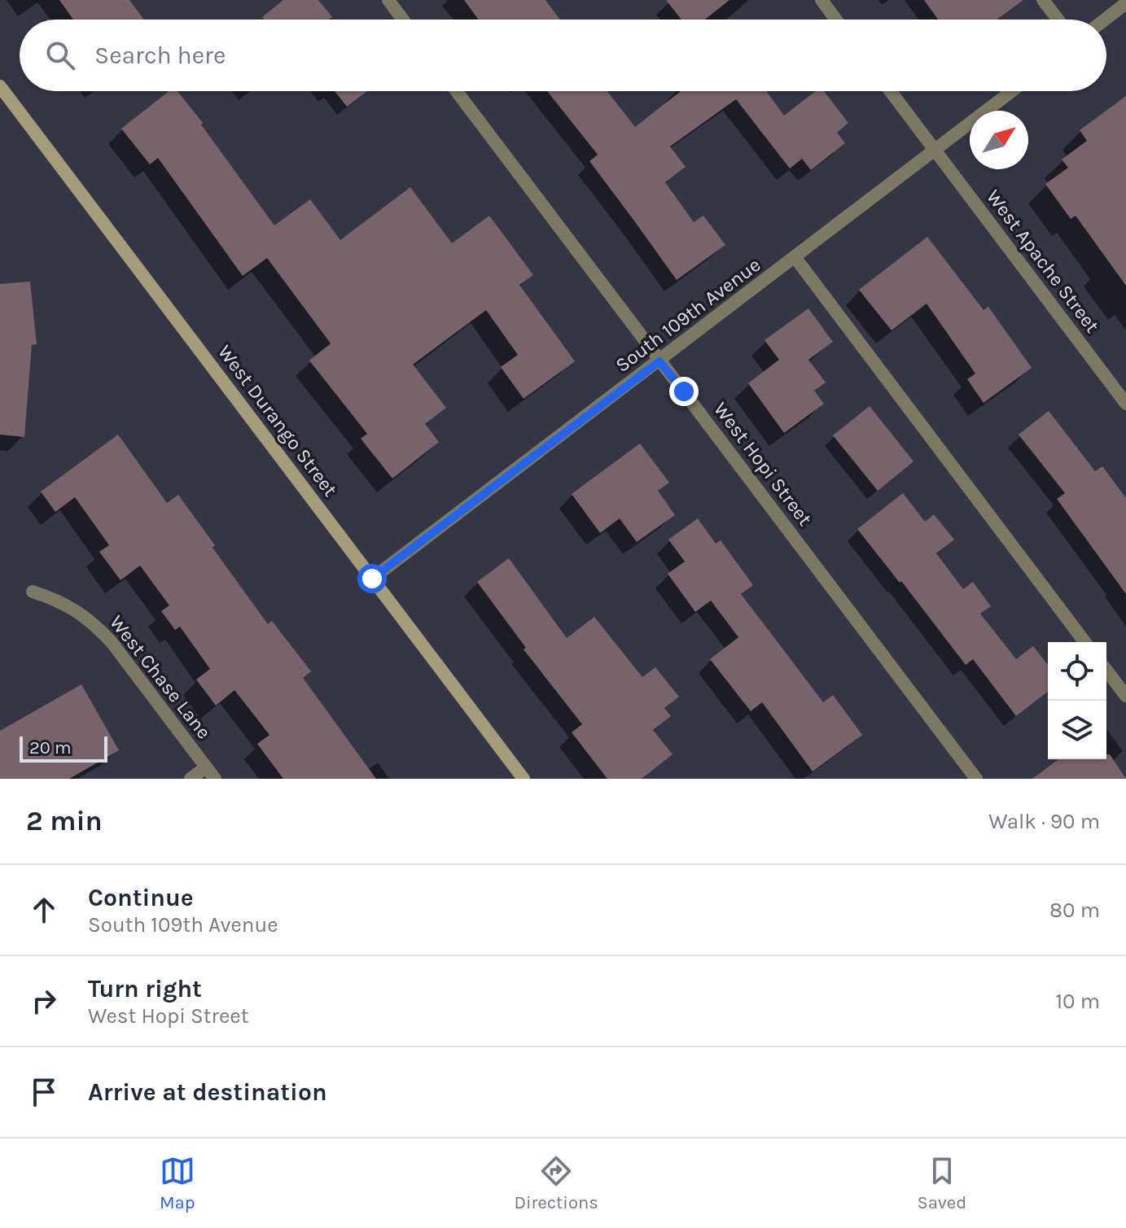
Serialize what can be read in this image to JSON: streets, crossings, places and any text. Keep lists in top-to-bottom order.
{
  "streets": {
    "street": [
      "West Apache Street",
      "South 109th Avenue",
      "West Durango Street",
      "West Hopi Street",
      "West Chase Lane"
    ]
  },
  "crossings": [
    ["West Apache Street", "South 109th Avenue"],
    ["South 109th Avenue", "West Durango Street"],
    ["South 109th Avenue", "West Hopi Street"]
  ],
  "scale_bar": "20 m",
  "north": "top right",
  "page": {
    "search": "Search here",
    "scale": "20 m",
    "heading": ["2 min", "Walk · 90 m"],
    "list": [
      ["Continue", "South 109th Avenue", "80 m"],
      ["Turn right", "West Hopi Street", "10 m"],
      "Arrive at destination"
    ],
    "nav": ["Map", "Directions", "Saved"]
  }
}
